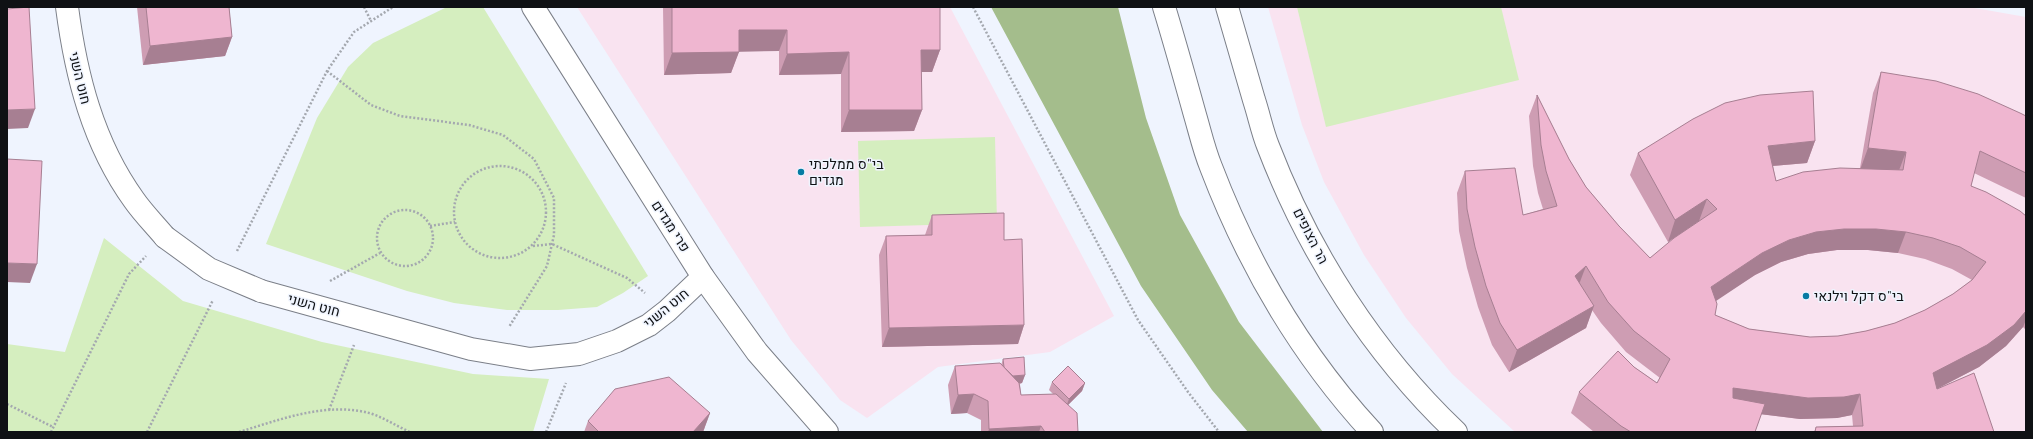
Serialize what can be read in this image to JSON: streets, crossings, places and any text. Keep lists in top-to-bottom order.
{
  "streets": {
    "street": ["חוט השני", "פרי מגדים", "הר הצופים"]
  },
  "crossings": [
    ["חוט השני", "פרי מגדים"]
  ],
  "places": ["בי\"ס ממלכתי מגדים", "בי\"ס דקל וילנאי"]
}
